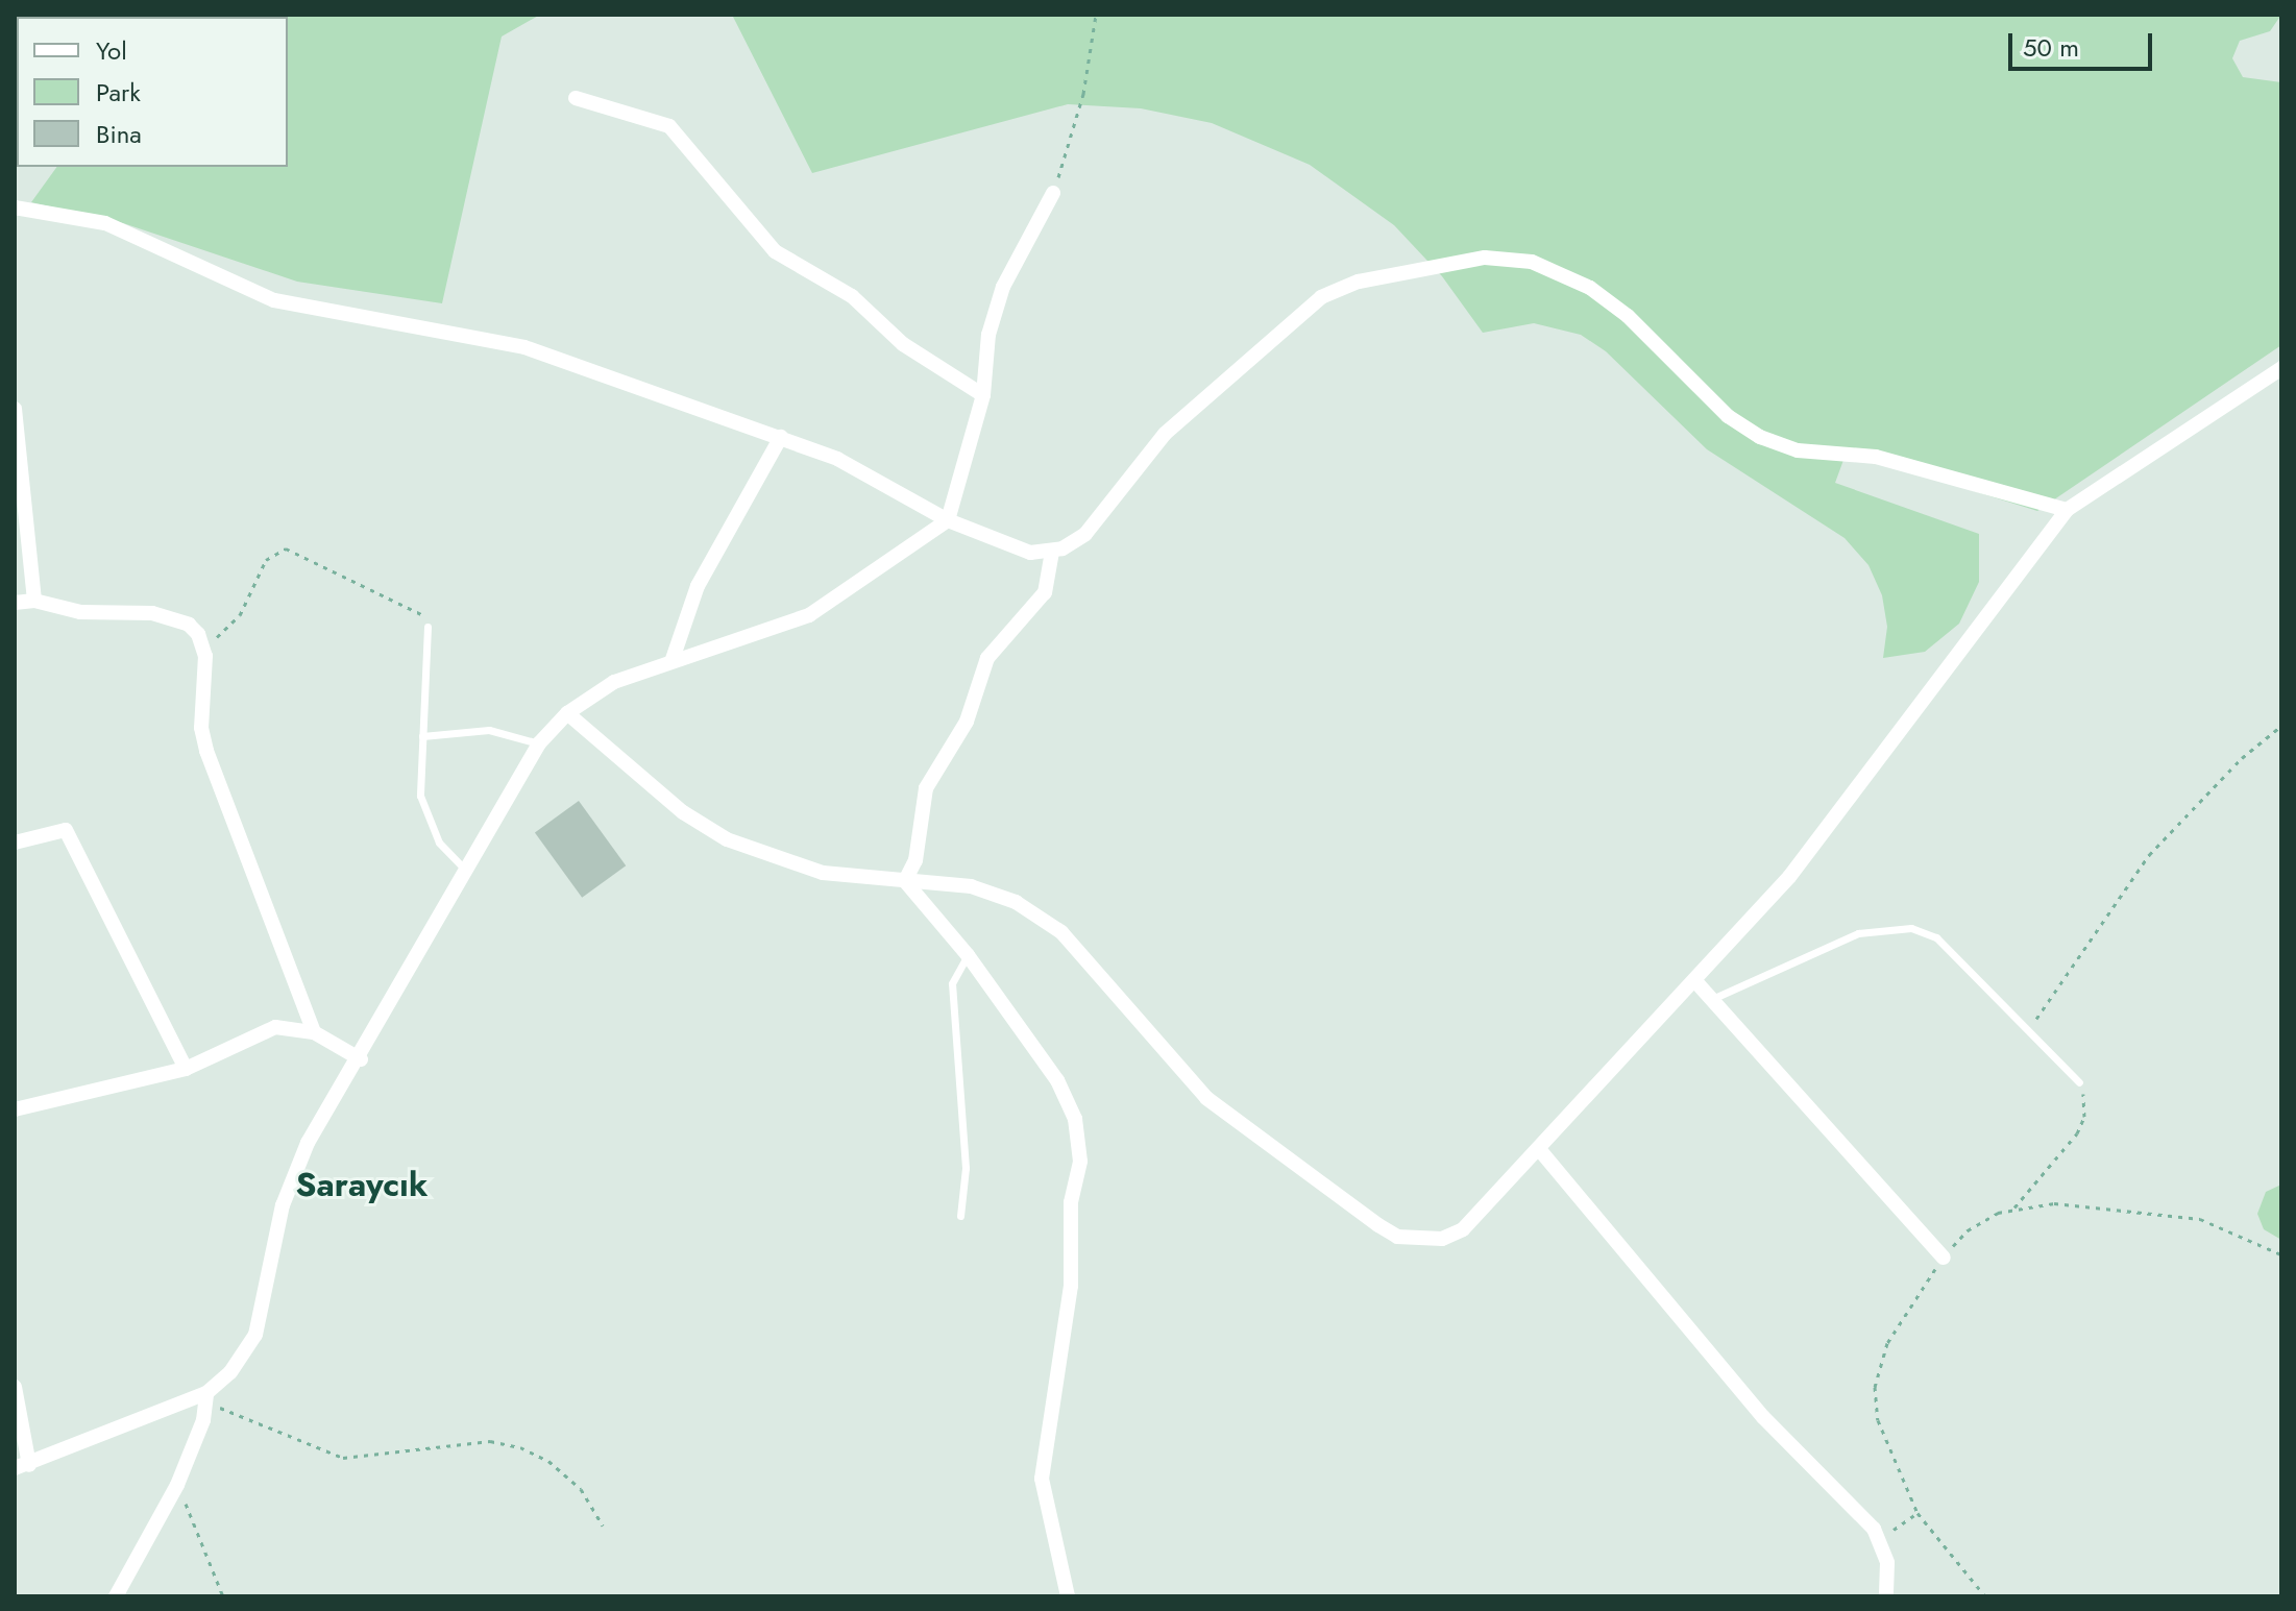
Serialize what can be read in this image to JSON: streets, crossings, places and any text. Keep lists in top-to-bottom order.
{
  "districts": ["Saraycık"],
  "legend": ["Yol", "Park", "Bina"],
  "scale_bar": "50 m"
}
